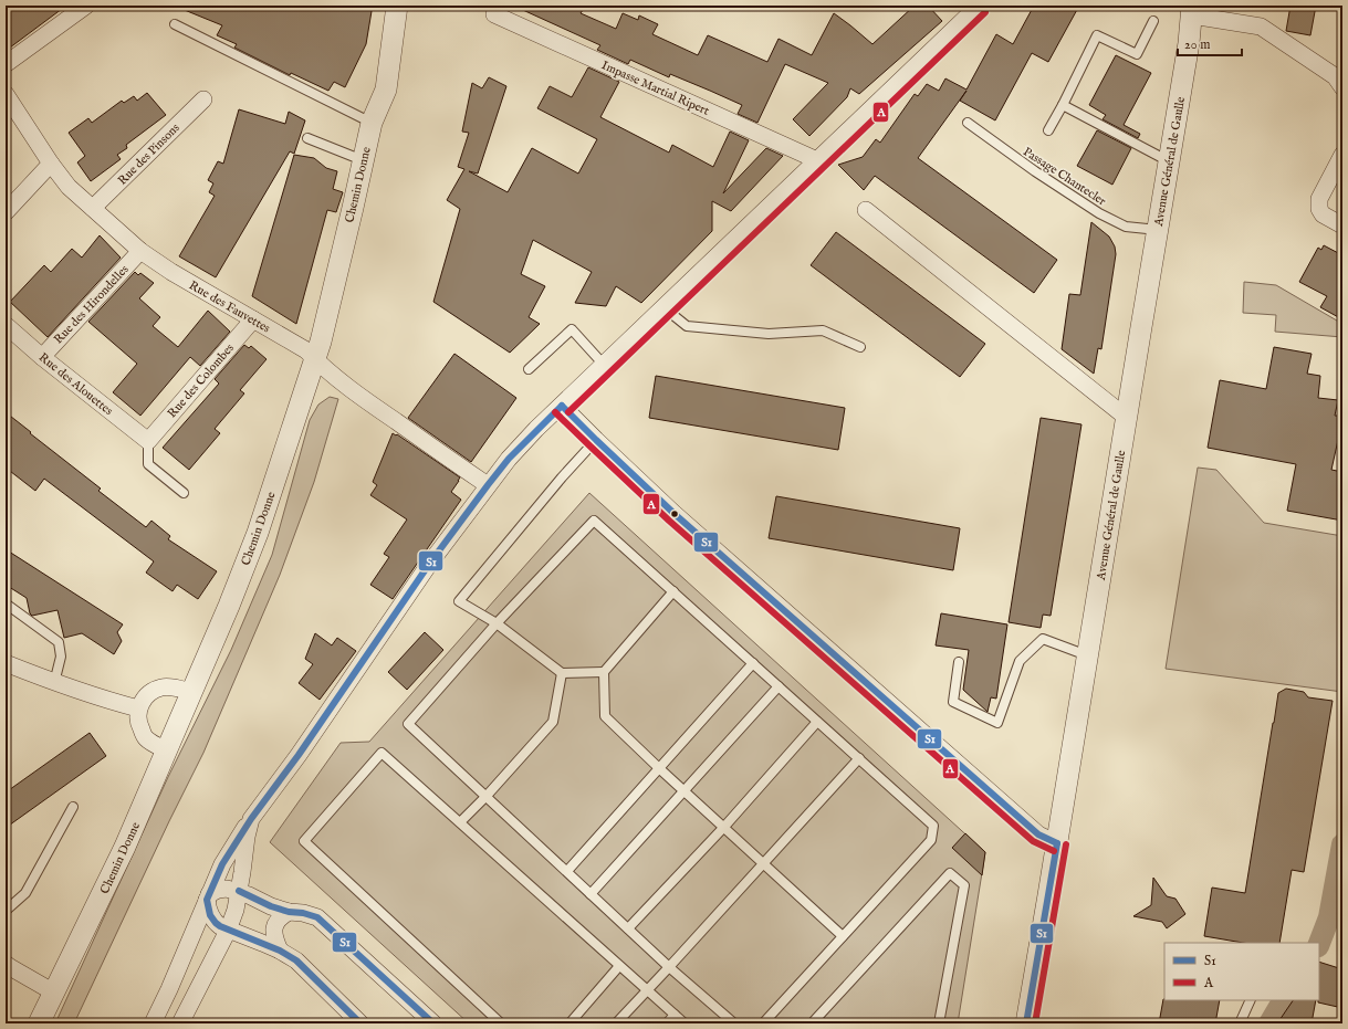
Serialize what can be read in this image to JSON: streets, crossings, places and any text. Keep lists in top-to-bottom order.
{
  "streets": {
    "street": [
      "Impasse Martial Ripert",
      "Rue des Pinsons",
      "Avenue Général de Gaulle",
      "Chemin Donne",
      "Rue des Hirondelles",
      "Rue des Fauvettes",
      "Rue des Colombes",
      "Rue des Alouettes"
    ],
    "lane": ["Passage Chantecler"]
  },
  "crossings": [
    ["Rue des Pinsons", "Rue des Fauvettes"],
    ["Avenue Général de Gaulle", "Passage Chantecler"],
    ["Chemin Donne", "Rue des Fauvettes"],
    ["Rue des Hirondelles", "Rue des Fauvettes"],
    ["Rue des Hirondelles", "Rue des Alouettes"],
    ["Rue des Fauvettes", "Rue des Colombes"],
    ["Rue des Colombes", "Rue des Alouettes"]
  ],
  "lines": ["transit line A", "transit line S1"],
  "legend": ["S1", "A"],
  "scale_bar": "20 m"
}
